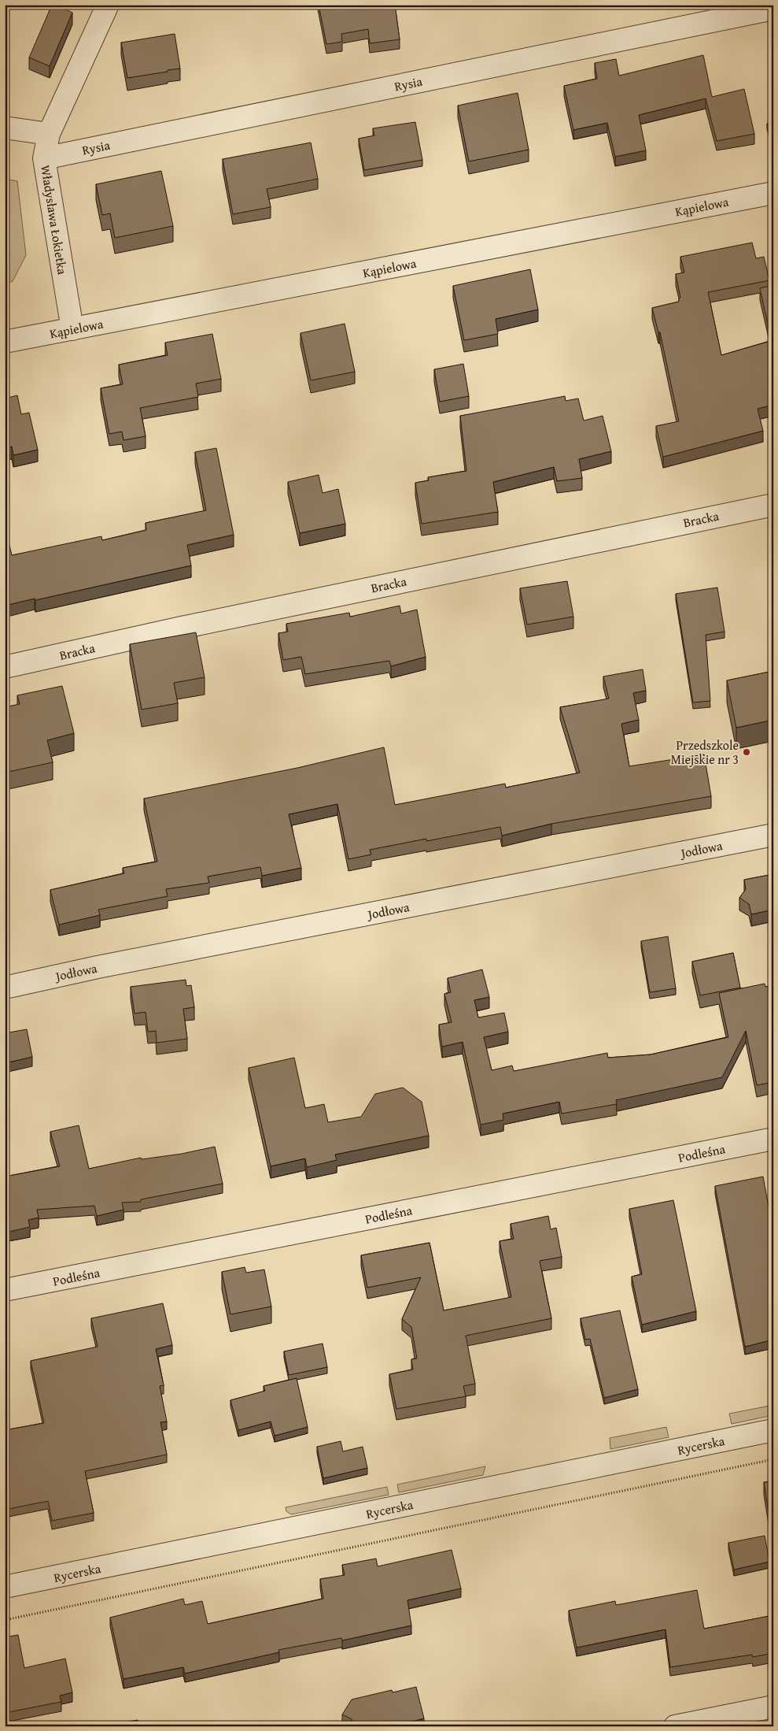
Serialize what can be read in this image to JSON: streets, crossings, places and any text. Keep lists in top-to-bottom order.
{
  "streets": {
    "street": [
      "Rysia",
      "Kąpielowa",
      "Władysława Łokietka",
      "Bracka",
      "Jodłowa",
      "Podleśna",
      "Rycerska"
    ]
  },
  "crossings": [
    ["Rysia", "Władysława Łokietka"],
    ["Kąpielowa", "Władysława Łokietka"]
  ],
  "places": ["Przedszkole Miejskie nr 3"]
}
